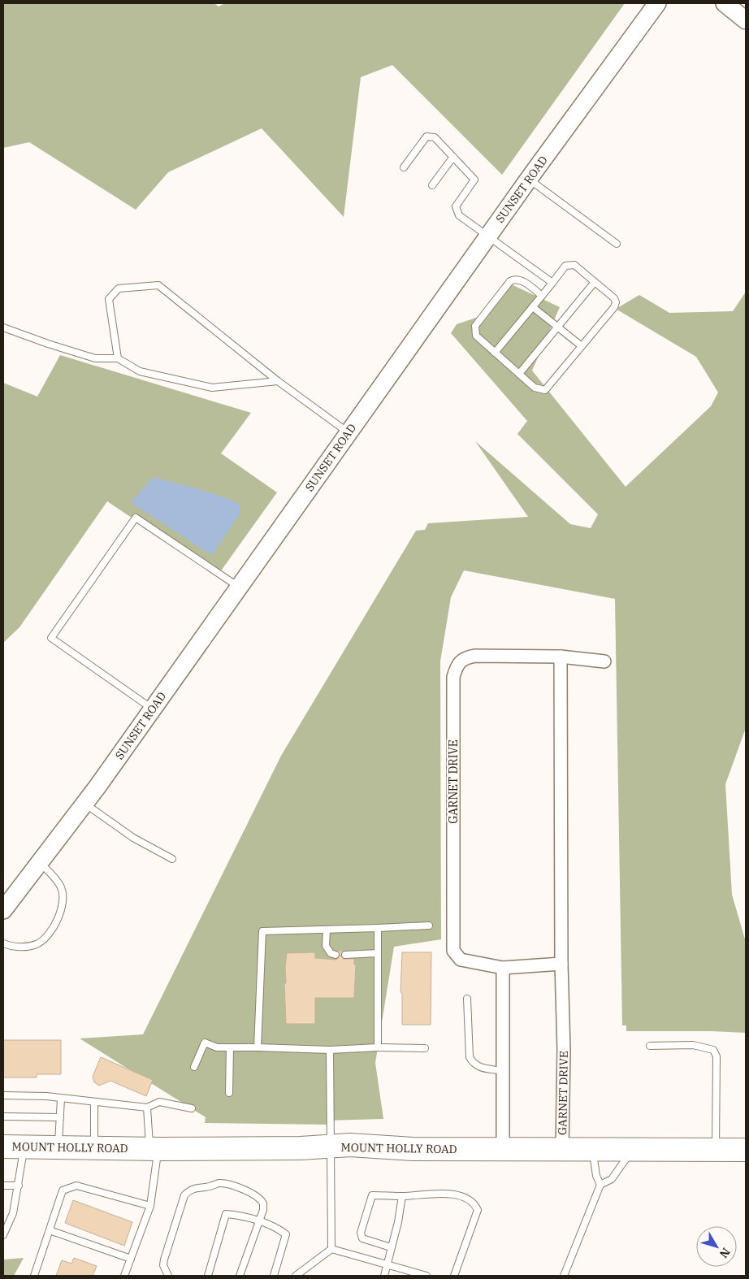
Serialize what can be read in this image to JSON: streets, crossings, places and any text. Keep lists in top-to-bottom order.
{
  "streets": {
    "highway": ["MOUNT HOLLY ROAD"],
    "street": ["SUNSET ROAD", "GARNET DRIVE"]
  },
  "crossings": [
    ["GARNET DRIVE", "MOUNT HOLLY ROAD"]
  ],
  "north": "bottom right"
}
